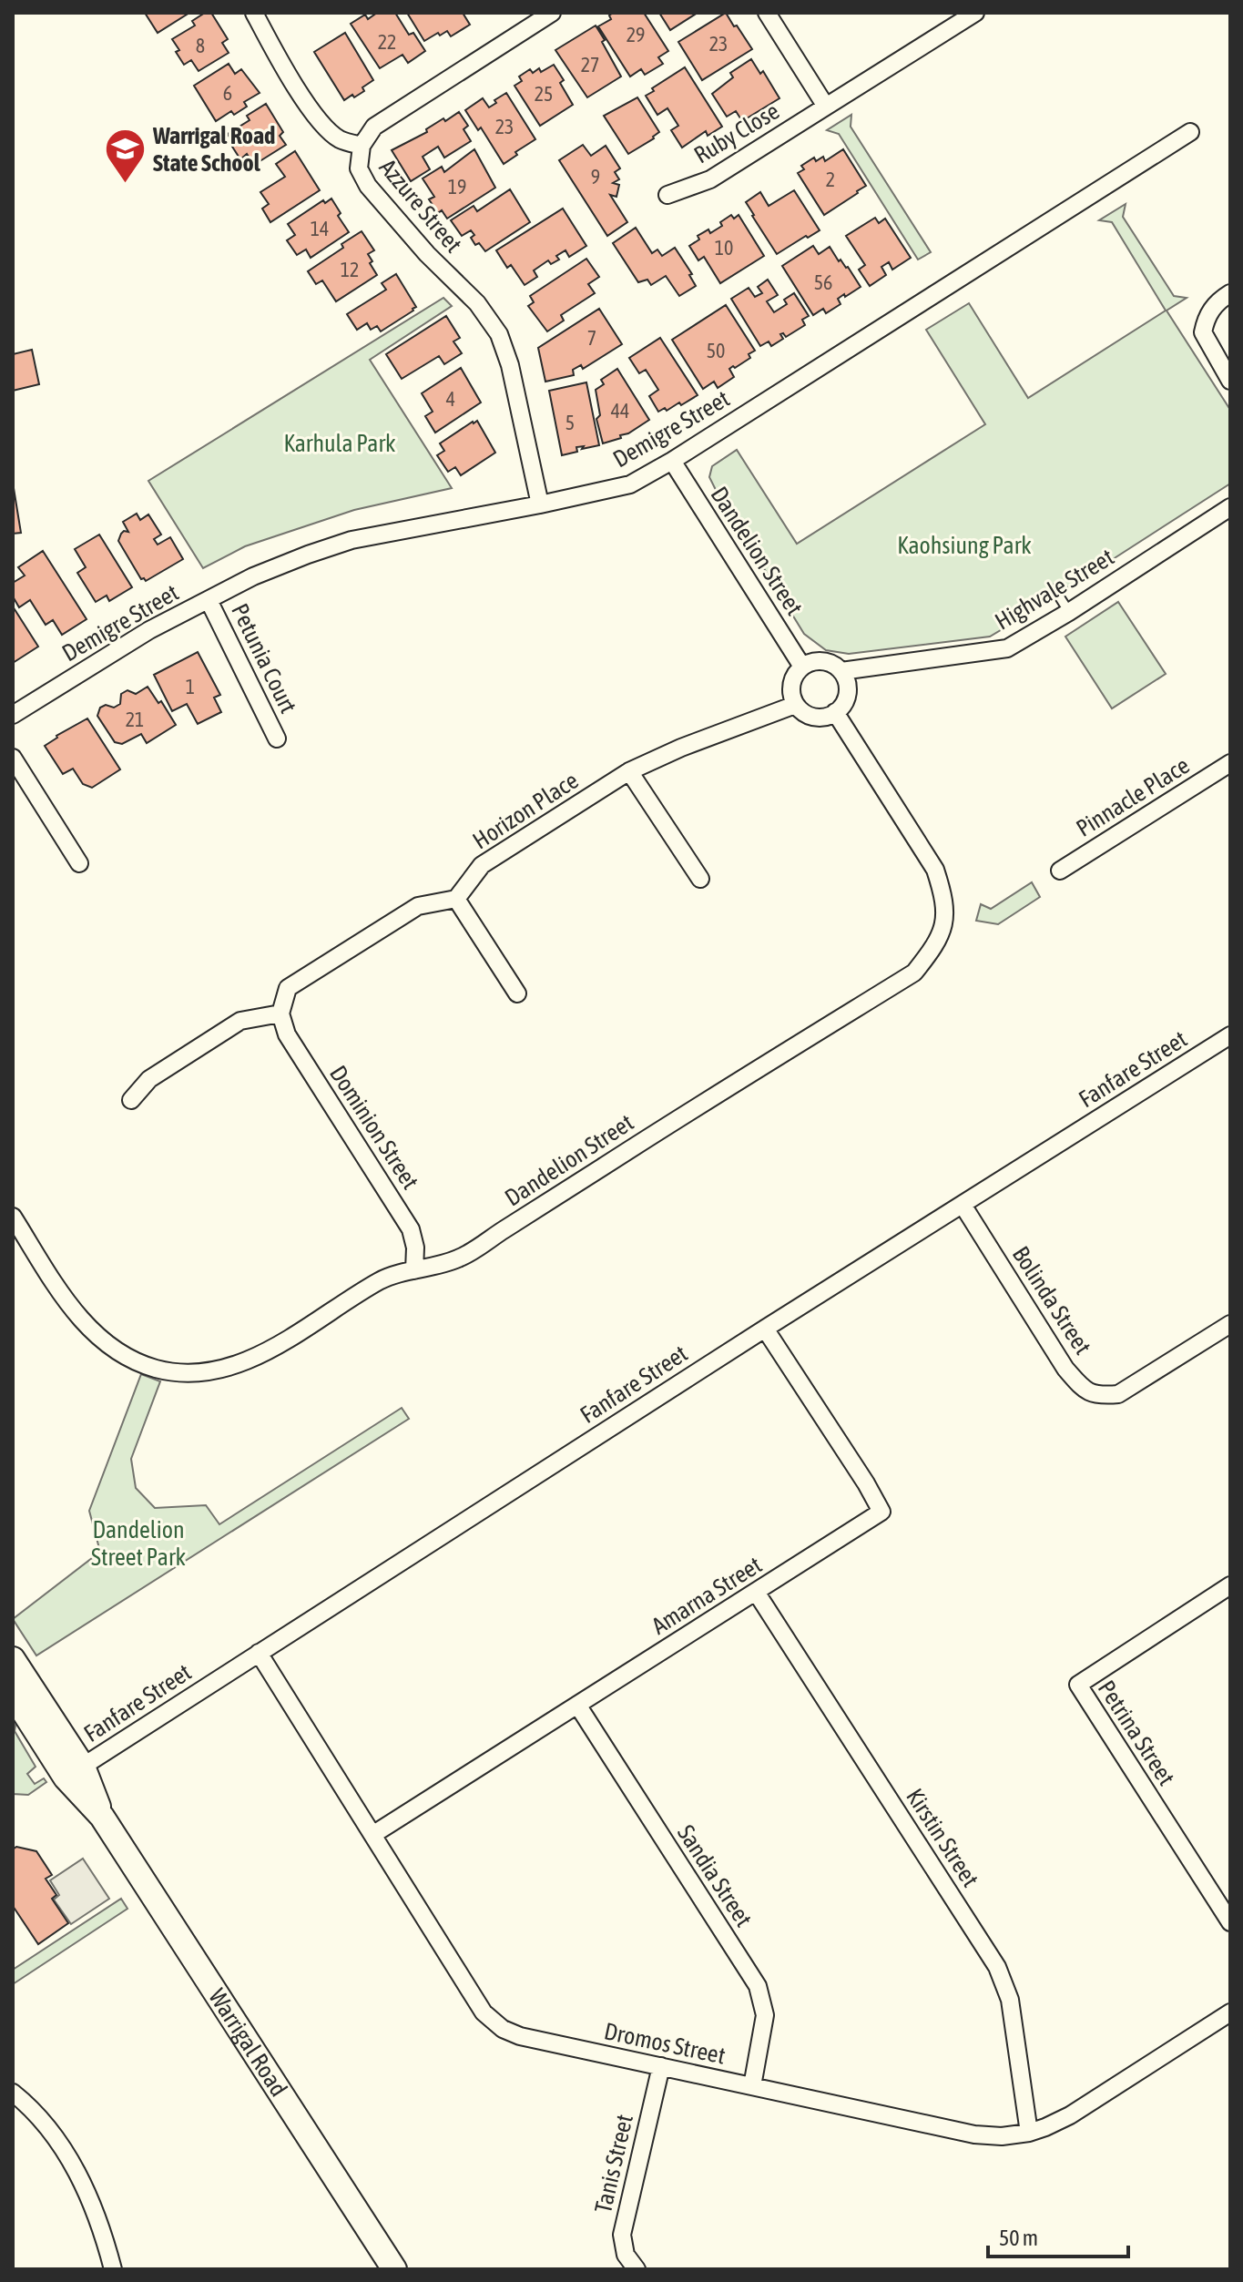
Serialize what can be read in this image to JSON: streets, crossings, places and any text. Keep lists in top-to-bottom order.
{
  "streets": {
    "main road": ["Warrigal Road"],
    "street": [
      "Ruby Close",
      "Azzure Street",
      "Demigre Street",
      "Dandelion Street",
      "Highvale Street",
      "Petunia Court",
      "Pinnacle Place",
      "Horizon Place",
      "Fanfare Street",
      "Dominion Street",
      "Bolinda Street",
      "Amarna Street",
      "Petrina Street",
      "Kirstin Street",
      "Sandia Street",
      "Dromos Street",
      "Tanis Street"
    ]
  },
  "crossings": [
    ["Azzure Street", "Demigre Street"],
    ["Demigre Street", "Dandelion Street"],
    ["Demigre Street", "Petunia Court"],
    ["Dandelion Street", "Highvale Street"],
    ["Dandelion Street", "Horizon Place"],
    ["Dandelion Street", "Dominion Street"],
    ["Highvale Street", "Horizon Place"],
    ["Fanfare Street", "Bolinda Street"],
    ["Fanfare Street", "Amarna Street"],
    ["Fanfare Street", "Warrigal Road"],
    ["Fanfare Street", "Dromos Street"],
    ["Amarna Street", "Kirstin Street"],
    ["Amarna Street", "Sandia Street"],
    ["Amarna Street", "Dromos Street"],
    ["Kirstin Street", "Dromos Street"],
    ["Sandia Street", "Dromos Street"],
    ["Dromos Street", "Tanis Street"]
  ],
  "parks": ["Karhula Park", "Kaohsiung Park", "Dandelion Street Park"],
  "places": {
    "school or university": ["Warrigal Road State School"]
  },
  "house_numbers": [
    "29",
    "22",
    "23",
    "8",
    "27",
    "6",
    "25",
    "23",
    "9",
    "2",
    "19",
    "14",
    "10",
    "12",
    "56",
    "7",
    "50",
    "4",
    "44",
    "5",
    "1",
    "21"
  ],
  "scale_bar": "50 m"
}
